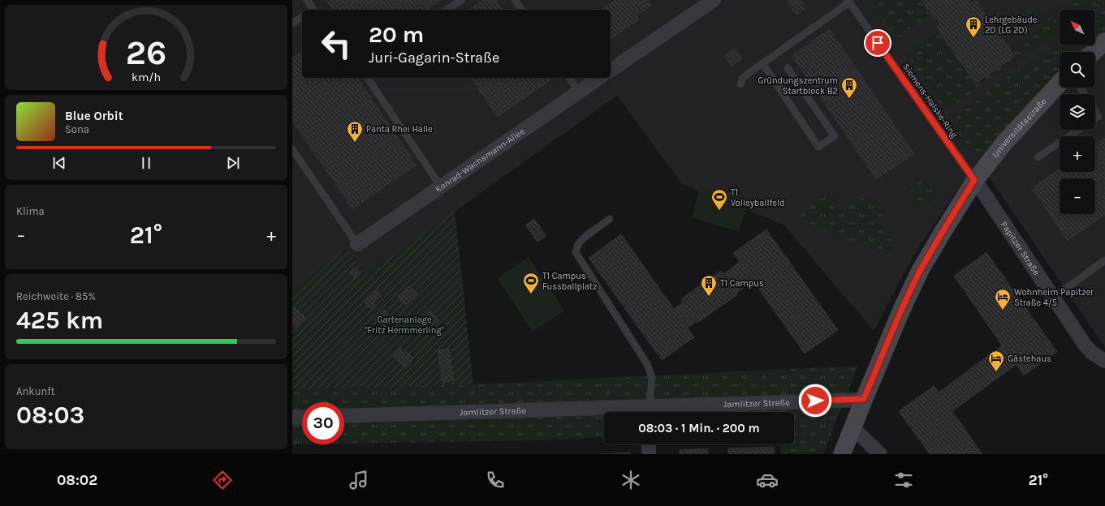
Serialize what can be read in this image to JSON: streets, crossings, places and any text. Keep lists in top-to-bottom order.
{
  "streets": {
    "street": [
      "Universitätsstraße",
      "Konrad-Wachsmann-Allee",
      "Papitzer Straße",
      "Jamlitzer Straße"
    ],
    "lane": ["Siemens-Halske-Ring"]
  },
  "crossings": [
    ["Siemens-Halske-Ring", "Universitätsstraße"],
    ["Siemens-Halske-Ring", "Papitzer Straße"],
    ["Universitätsstraße", "Papitzer Straße"],
    ["Universitätsstraße", "Jamlitzer Straße"]
  ],
  "parks": ["Gartenanlage \"Fritz Hermmerling\""],
  "places": {
    "building": [
      "Lehrgebäude 2D (LG 2D)",
      "Gründungszentrum Startblock B2",
      "Panta Rhei Halle",
      "T1 Campus"
    ],
    "sports": ["T1 Volleyballfeld", "T1 Campus Fussballplatz"],
    "hotel": ["Wohnheim Papitzer Straße 4/5", "Gästehaus"]
  },
  "north": "top left",
  "page": {
    "map_buttons": ["+", "−"],
    "turn": ["20 m", "Juri-Gagarin-Straße"],
    "song": ["Blue Orbit", "Sona"],
    "tile": [
      "Klima",
      ["Reichweite · 85%", "425 km"],
      ["Ankunft", "08:03"]
    ],
    "heat": ["−", "21°", "+"],
    "limit": "30",
    "trip": "08:03 · 1 Min. · 200 m",
    "tabs": ["08:02", "21°"],
    "gauge": ["26", "km/h"]
  }
}
